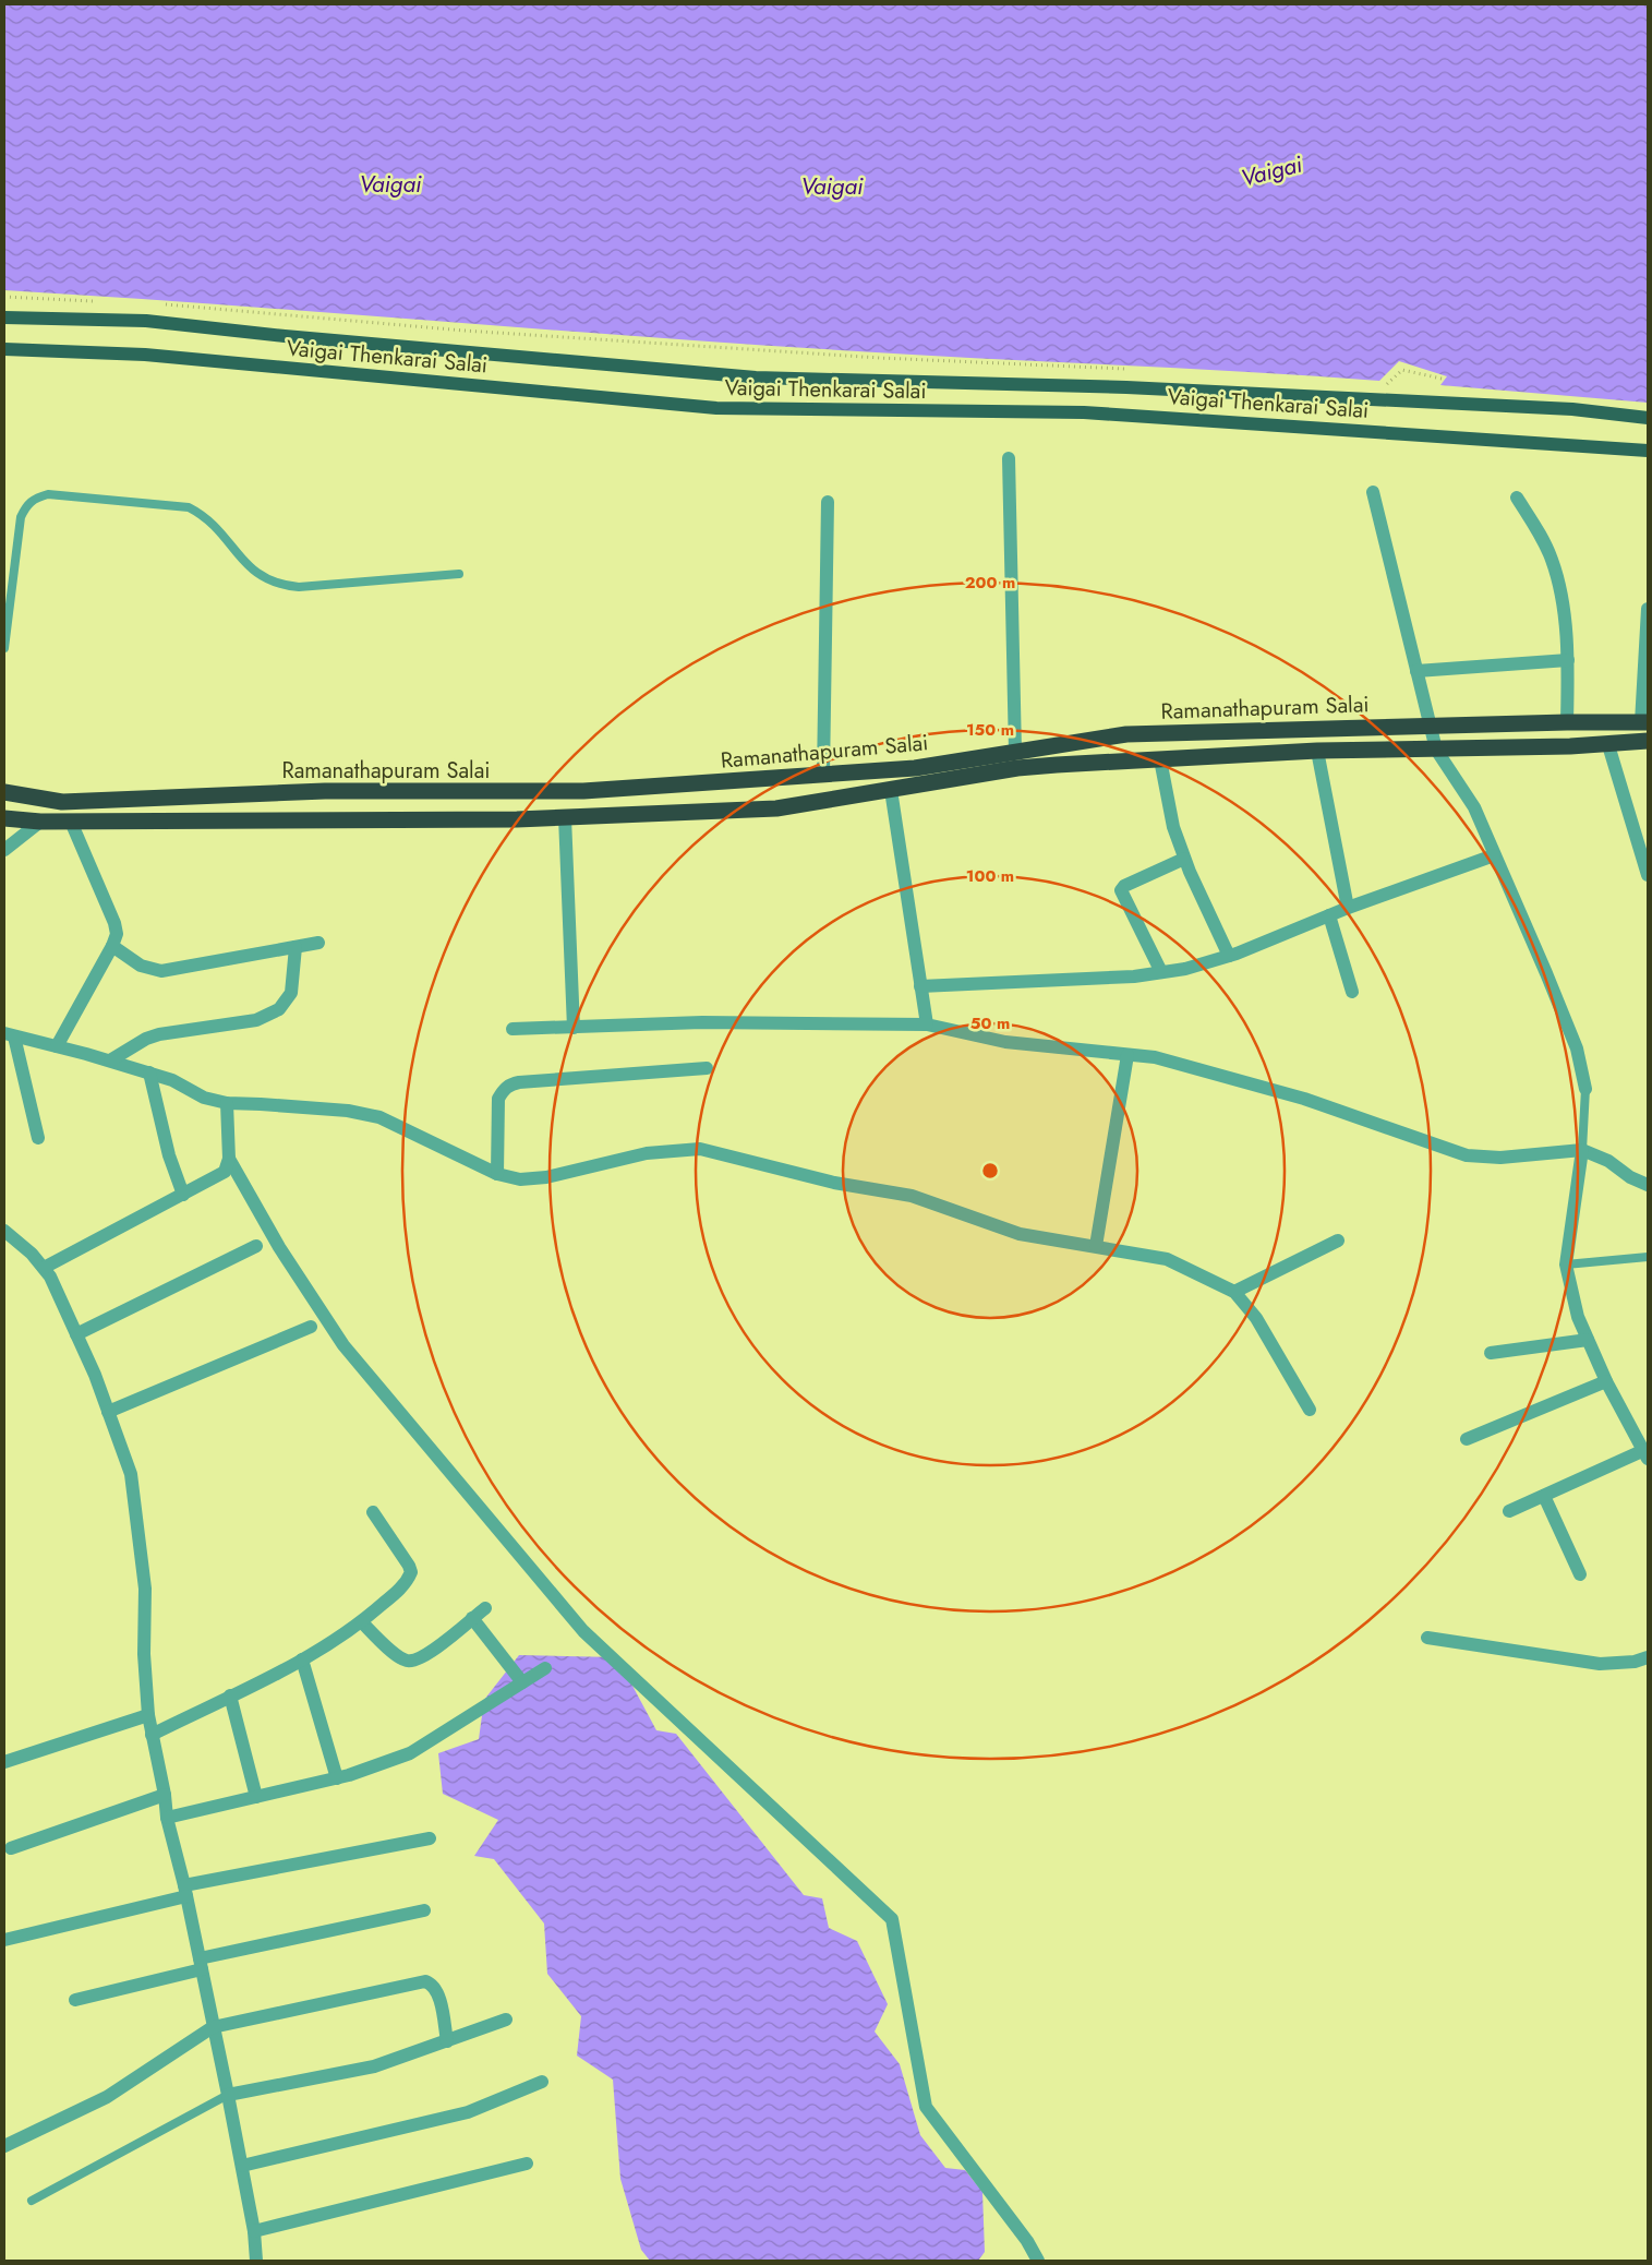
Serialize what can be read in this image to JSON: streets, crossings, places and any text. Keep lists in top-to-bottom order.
{
  "streets": {
    "highway": ["Ramanathapuram Salai"],
    "main road": ["Vaigai Thenkarai Salai"]
  },
  "water": ["Vaigai"],
  "rings": [
    "200 m",
    "150 m",
    "100 m",
    "50 m"
  ]
}
